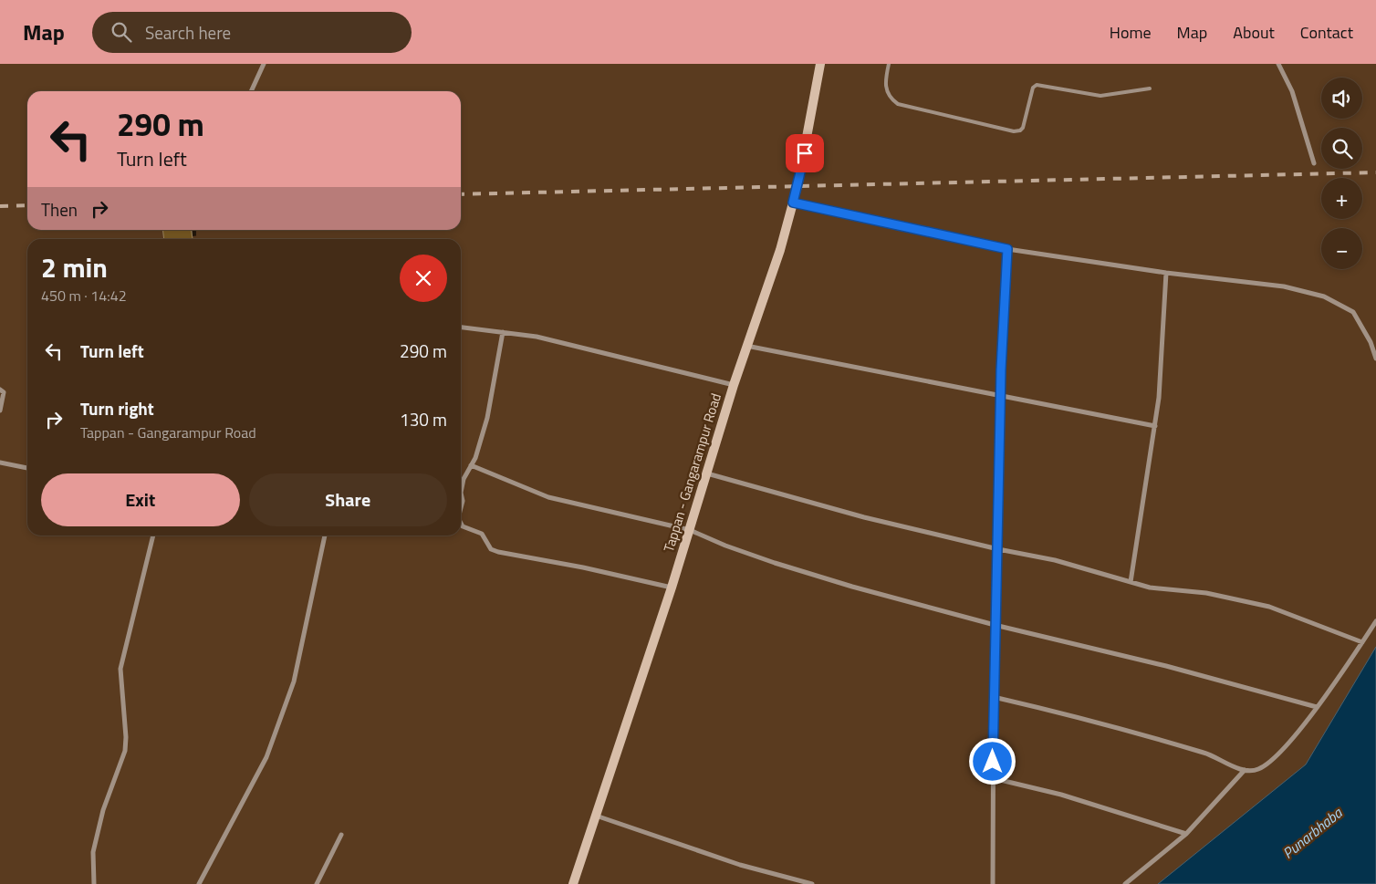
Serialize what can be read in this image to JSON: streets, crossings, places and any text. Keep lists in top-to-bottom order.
{
  "streets": {
    "main road": ["Tappan - Gangarampur Road"]
  },
  "water": ["Punarbhaba"],
  "page": {
    "header": "Map",
    "search": "Search here",
    "nav": [
      "Home",
      "Map",
      "About",
      "Contact"
    ],
    "map_buttons": ["+", "−"],
    "turn": ["290 m", "Turn left"],
    "then": "Then",
    "heading": ["2 min", "450 m · 14:42"],
    "list": [
      {
        "name": "Turn left",
        "value": "290 m"
      },
      {
        "name": "Turn right",
        "note": "Tappan - Gangarampur Road",
        "value": "130 m"
      }
    ],
    "buttons": ["Exit", "Share"]
  }
}
